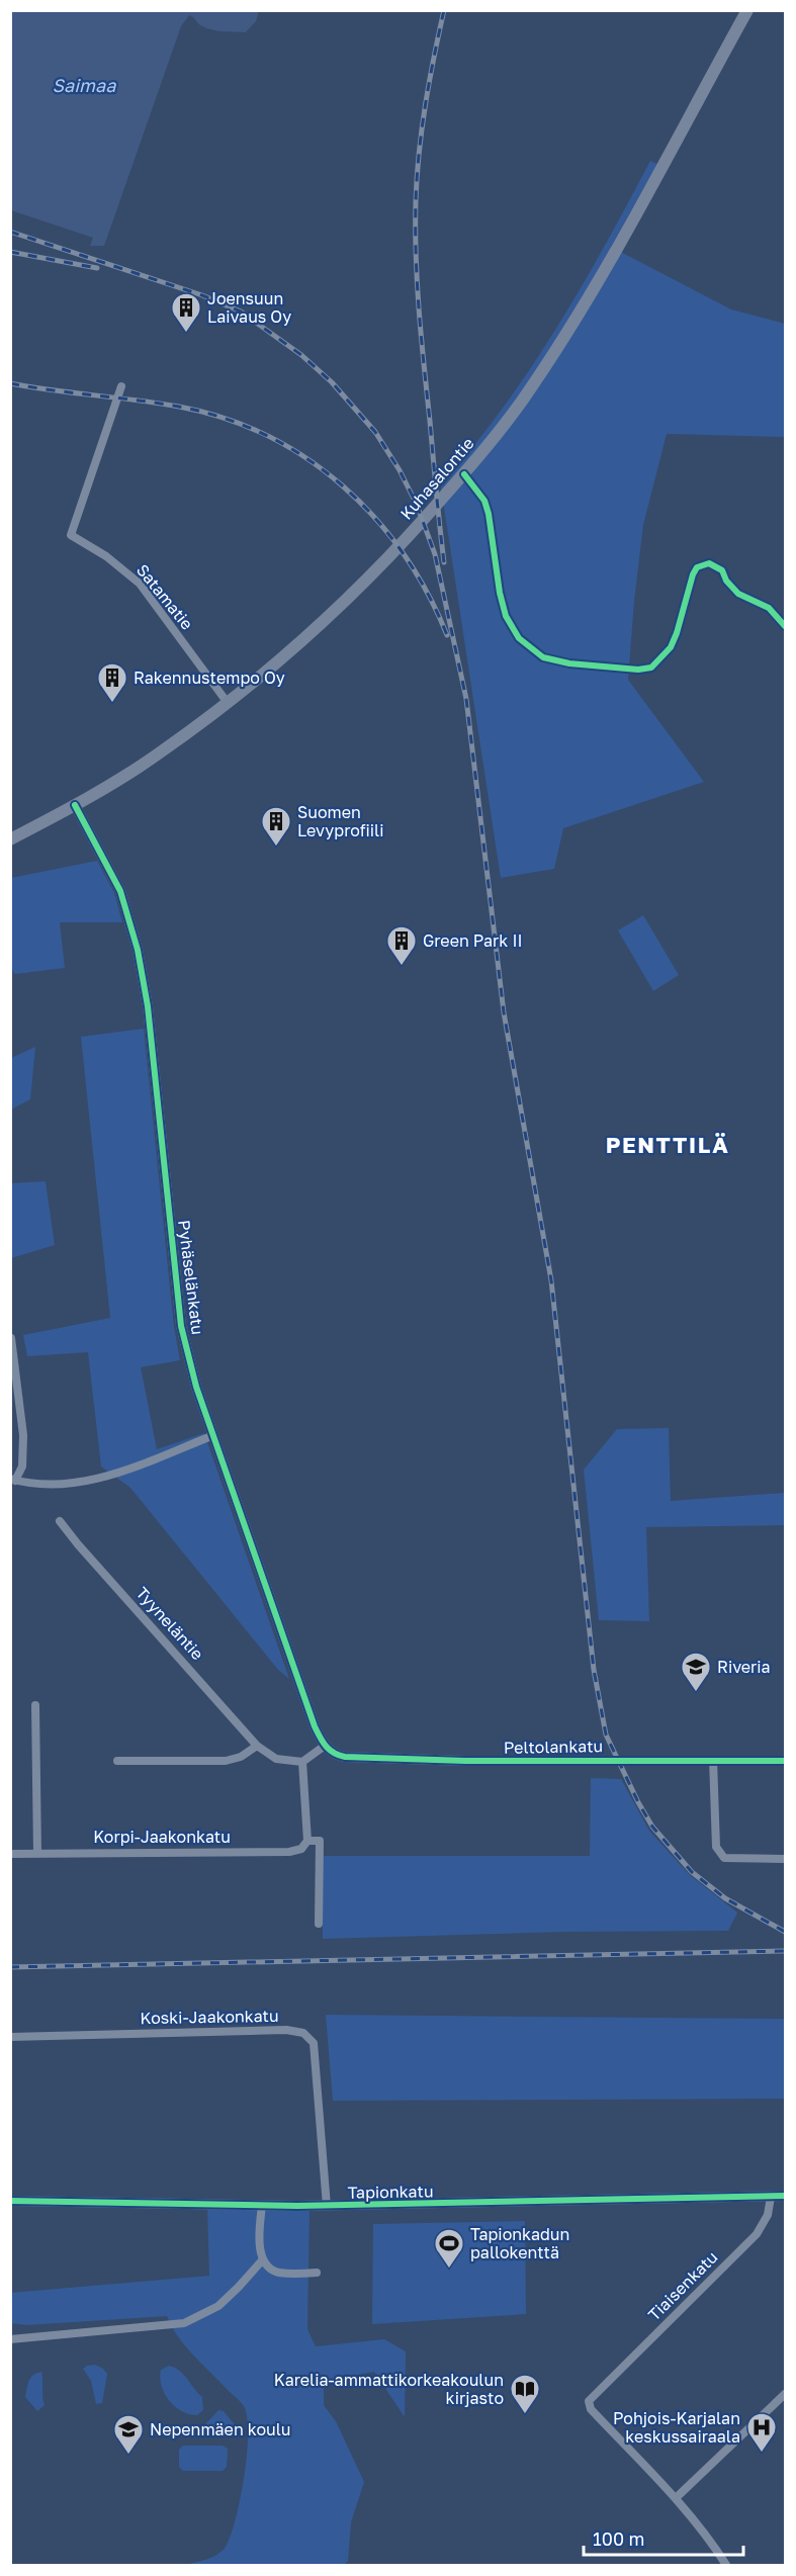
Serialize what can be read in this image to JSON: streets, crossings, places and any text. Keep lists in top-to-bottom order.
{
  "streets": {
    "main road": ["Kuhasalontie"],
    "street": [
      "Satamatie",
      "Pyhäselänkatu",
      "Tyyneläntie",
      "Peltolankatu",
      "Korpi-Jaakonkatu",
      "Koski-Jaakonkatu",
      "Tapionkatu",
      "Tiaisenkatu"
    ]
  },
  "crossings": [
    ["Kuhasalontie", "Satamatie"],
    ["Kuhasalontie", "Pyhäselänkatu"],
    ["Pyhäselänkatu", "Peltolankatu"],
    ["Koski-Jaakonkatu", "Tapionkatu"],
    ["Tapionkatu", "Tiaisenkatu"]
  ],
  "districts": ["PENTTILÄ"],
  "water": ["Saimaa"],
  "places": {
    "building": [
      "Joensuun Laivaus Oy",
      "Rakennustempo Oy",
      "Suomen Levyprofiili",
      "Green Park II"
    ],
    "school or university": ["Riveria", "Nepenmäen koulu"],
    "sports": ["Tapionkadun pallokenttä"],
    "library": ["Karelia-ammattikorkeakoulun kirjasto"],
    "hospital": ["Pohjois-Karjalan keskussairaala"]
  },
  "scale_bar": "100 m"
}
